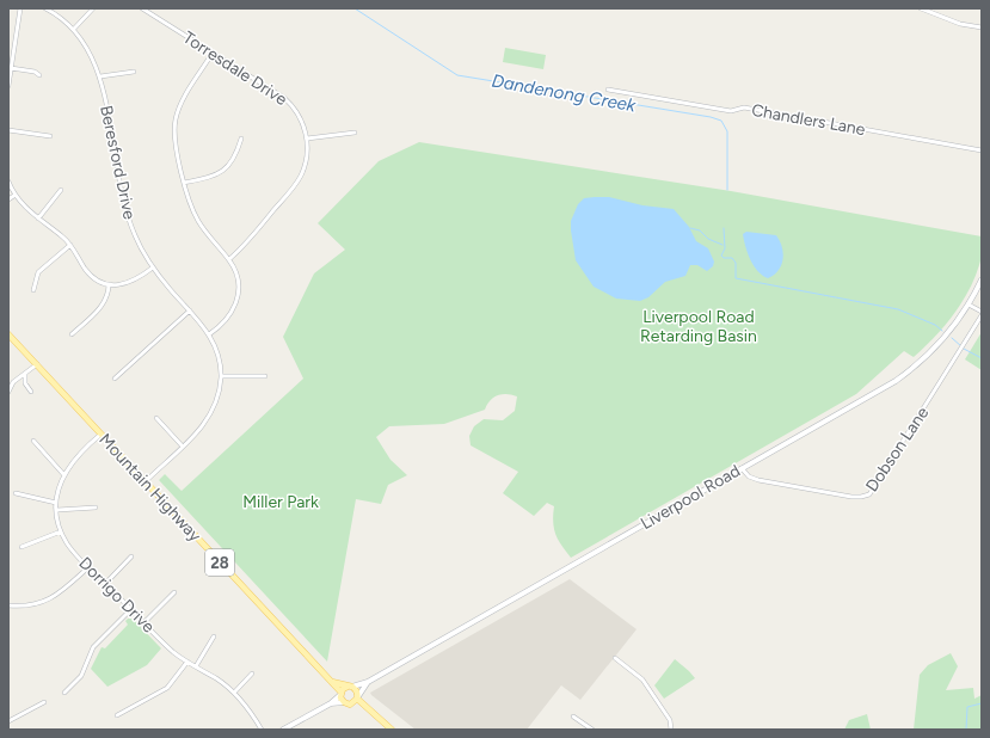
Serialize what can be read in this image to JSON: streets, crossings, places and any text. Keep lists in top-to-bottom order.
{
  "streets": {
    "main road": ["Mountain Highway", "Liverpool Road", "28"],
    "street": [
      "Torresdale Drive",
      "Chandlers Lane",
      "Beresford Drive",
      "Dobson Lane",
      "Dorrigo Drive"
    ]
  },
  "crossings": [
    ["Beresford Drive", "Mountain Highway"],
    ["Dobson Lane", "Liverpool Road"],
    ["Mountain Highway", "Liverpool Road"],
    ["Mountain Highway", "28"],
    ["Mountain Highway", "Dorrigo Drive"]
  ],
  "water": ["Dandenong Creek"],
  "parks": ["Liverpool Road Retarding Basin", "Miller Park"]
}
